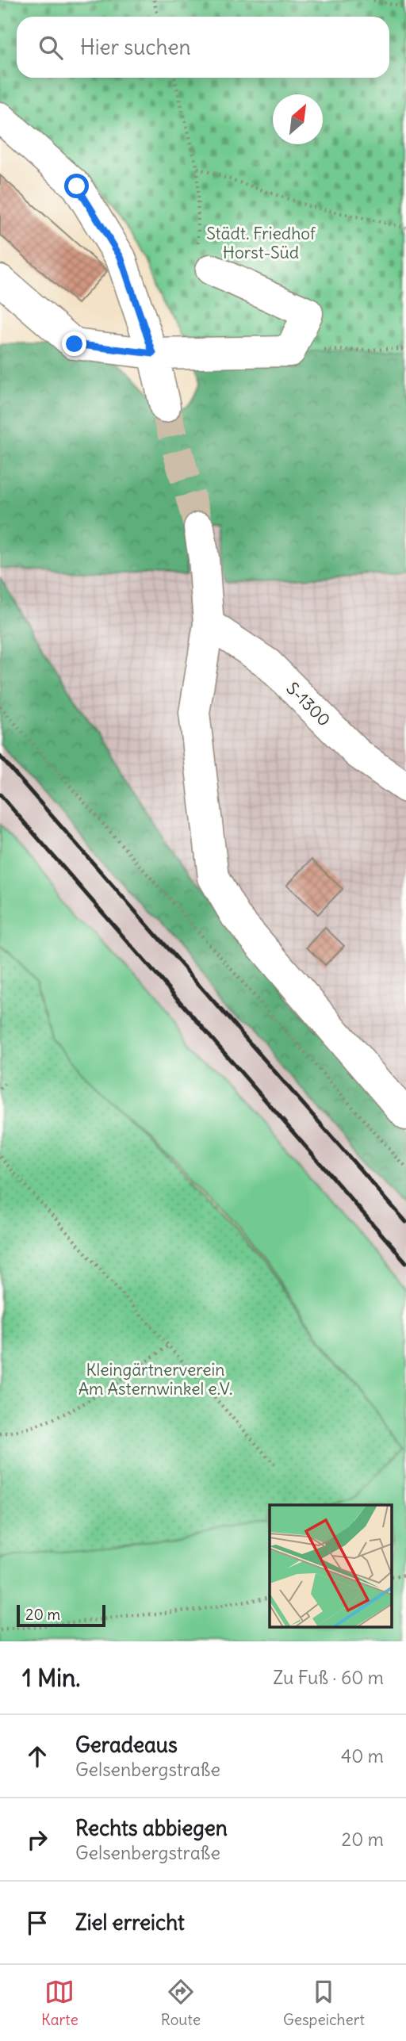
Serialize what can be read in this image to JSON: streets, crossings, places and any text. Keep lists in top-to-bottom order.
{
  "streets": {
    "street": ["S-1300"]
  },
  "parks": ["Städt. Friedhof Horst-Süd", "Kleingärtnerverein Am Asternwinkel e.V."],
  "scale_bar": "20 m",
  "north": "top right",
  "page": {
    "search": "Hier suchen",
    "scale": "20 m",
    "heading": ["1 Min.", "Zu Fuß · 60 m"],
    "list": [
      ["Geradeaus", "Gelsenbergstraße", "40 m"],
      ["Rechts abbiegen", "Gelsenbergstraße", "20 m"],
      "Ziel erreicht"
    ],
    "nav": ["Karte", "Route", "Gespeichert"]
  }
}
